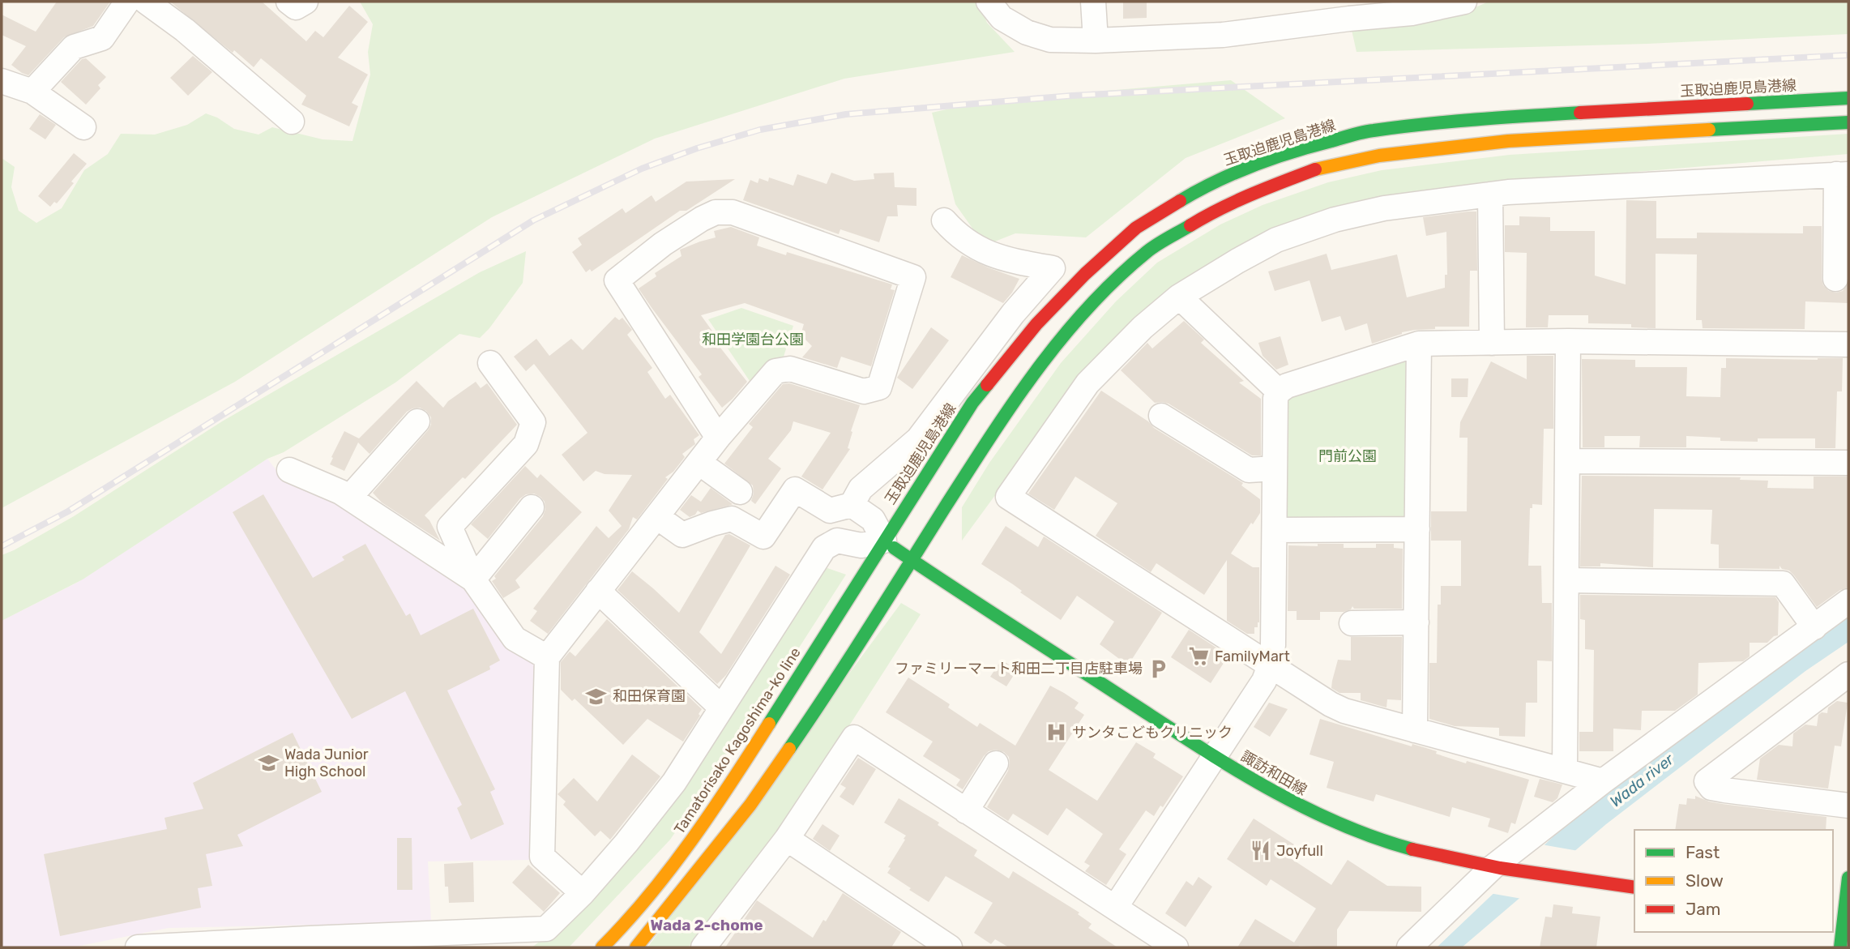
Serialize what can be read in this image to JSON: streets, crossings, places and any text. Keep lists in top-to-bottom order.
{
  "streets": {
    "main road": ["玉取迫鹿児島港線", "Tamatorisako Kagoshima-ko line", "諏訪和田線"]
  },
  "crossings": [
    ["玉取迫鹿児島港線", "Tamatorisako Kagoshima-ko line"],
    ["玉取迫鹿児島港線", "諏訪和田線"],
    ["Tamatorisako Kagoshima-ko line", "諏訪和田線"]
  ],
  "districts": ["Wada 2-chome"],
  "water": ["Wada river"],
  "parks": ["和田学園台公園", "門前公園"],
  "places": {
    "supermarket": ["FamilyMart"],
    "parking": ["ファミリーマート和田二丁目店駐車場"],
    "school or university": ["和田保育園", "Wada Junior High School"],
    "hospital": ["サンタこどもクリニック"],
    "restaurant": ["Joyfull"]
  },
  "legend": ["Fast", "Slow", "Jam"]
}
